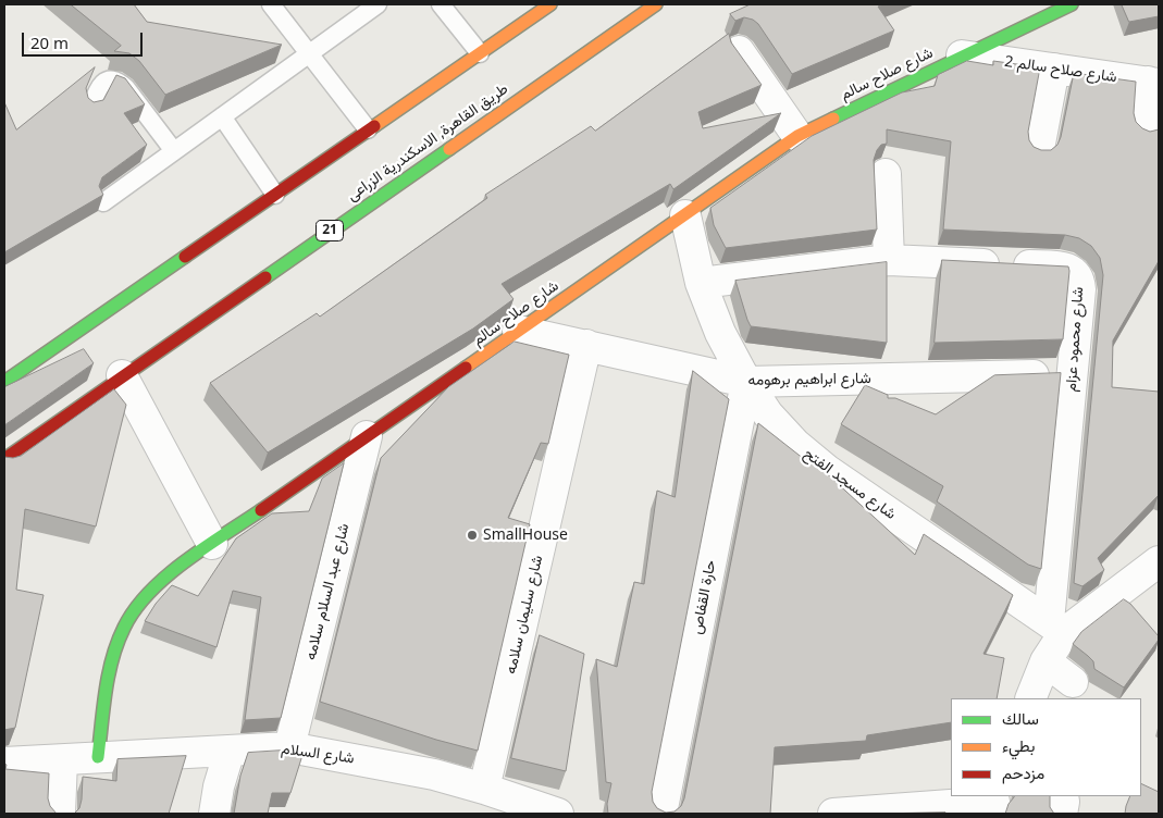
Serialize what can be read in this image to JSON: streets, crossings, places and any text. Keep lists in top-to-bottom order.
{
  "streets": {
    "main road": ["شارع صلاح سالم", "طريق القاهرة, الاسكندرية الزراعى", "21"],
    "street": [
      "شارع صلاح سالم 2",
      "شارع محمود عزام",
      "شارع ابراهيم برهومه",
      "شارع مسجد الفتح",
      "شارع عبد السلام سلامه",
      "حارة القفاص",
      "شارع سليمان سلامه",
      "شارع السلام"
    ]
  },
  "crossings": [
    ["شارع صلاح سالم 2", "شارع صلاح سالم"],
    ["شارع صلاح سالم", "شارع ابراهيم برهومه"],
    ["شارع صلاح سالم", "شارع مسجد الفتح"],
    ["شارع صلاح سالم", "شارع عبد السلام سلامه"],
    ["شارع صلاح سالم", "شارع السلام"],
    ["شارع محمود عزام", "شارع ابراهيم برهومه"],
    ["شارع محمود عزام", "شارع مسجد الفتح"],
    ["شارع ابراهيم برهومه", "شارع مسجد الفتح"],
    ["شارع ابراهيم برهومه", "حارة القفاص"],
    ["شارع ابراهيم برهومه", "شارع سليمان سلامه"],
    ["شارع مسجد الفتح", "حارة القفاص"],
    ["شارع عبد السلام سلامه", "شارع السلام"],
    ["شارع سليمان سلامه", "شارع السلام"]
  ],
  "places": ["SmallHouse"],
  "legend": ["سالك", "بطيء", "مزدحم"],
  "scale_bar": "20 m"
}
